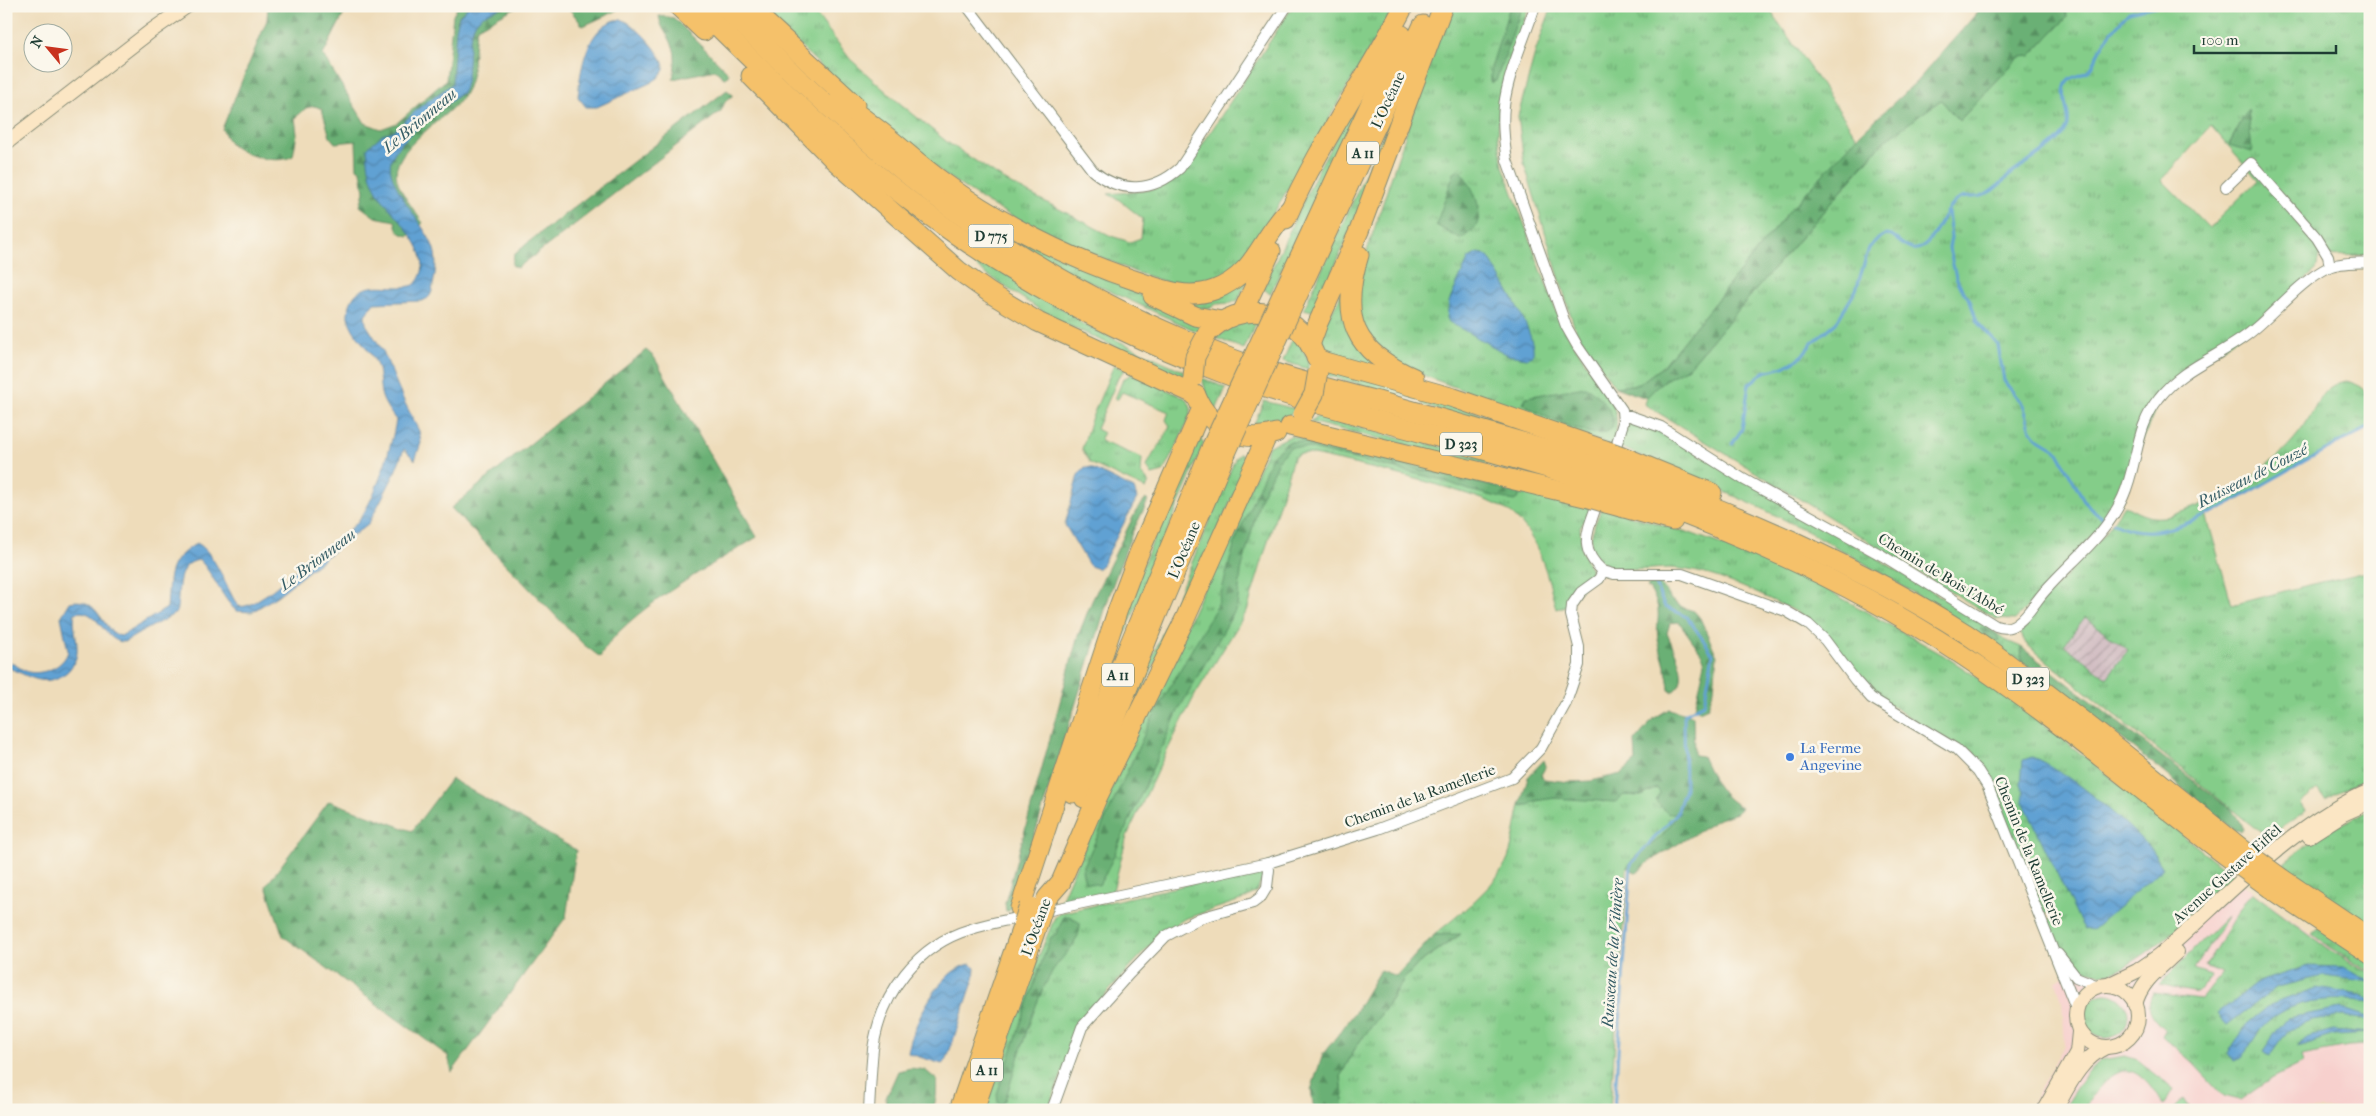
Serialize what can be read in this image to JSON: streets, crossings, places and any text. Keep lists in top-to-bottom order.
{
  "streets": {
    "highway": [
      "L’Océane",
      "A 11",
      "D 775",
      "D 323"
    ],
    "street": ["Chemin de Bois l'Abbé", "Chemin de la Ramellerie", "Avenue Gustave Eiffel"]
  },
  "crossings": [
    ["D 775", "D 323"]
  ],
  "water": ["Le Brionneau", "Ruisseau de Couzé", "Ruisseau de la Vilnière"],
  "places": ["La Ferme Angevine"],
  "scale_bar": "100 m",
  "north": "top left"
}
